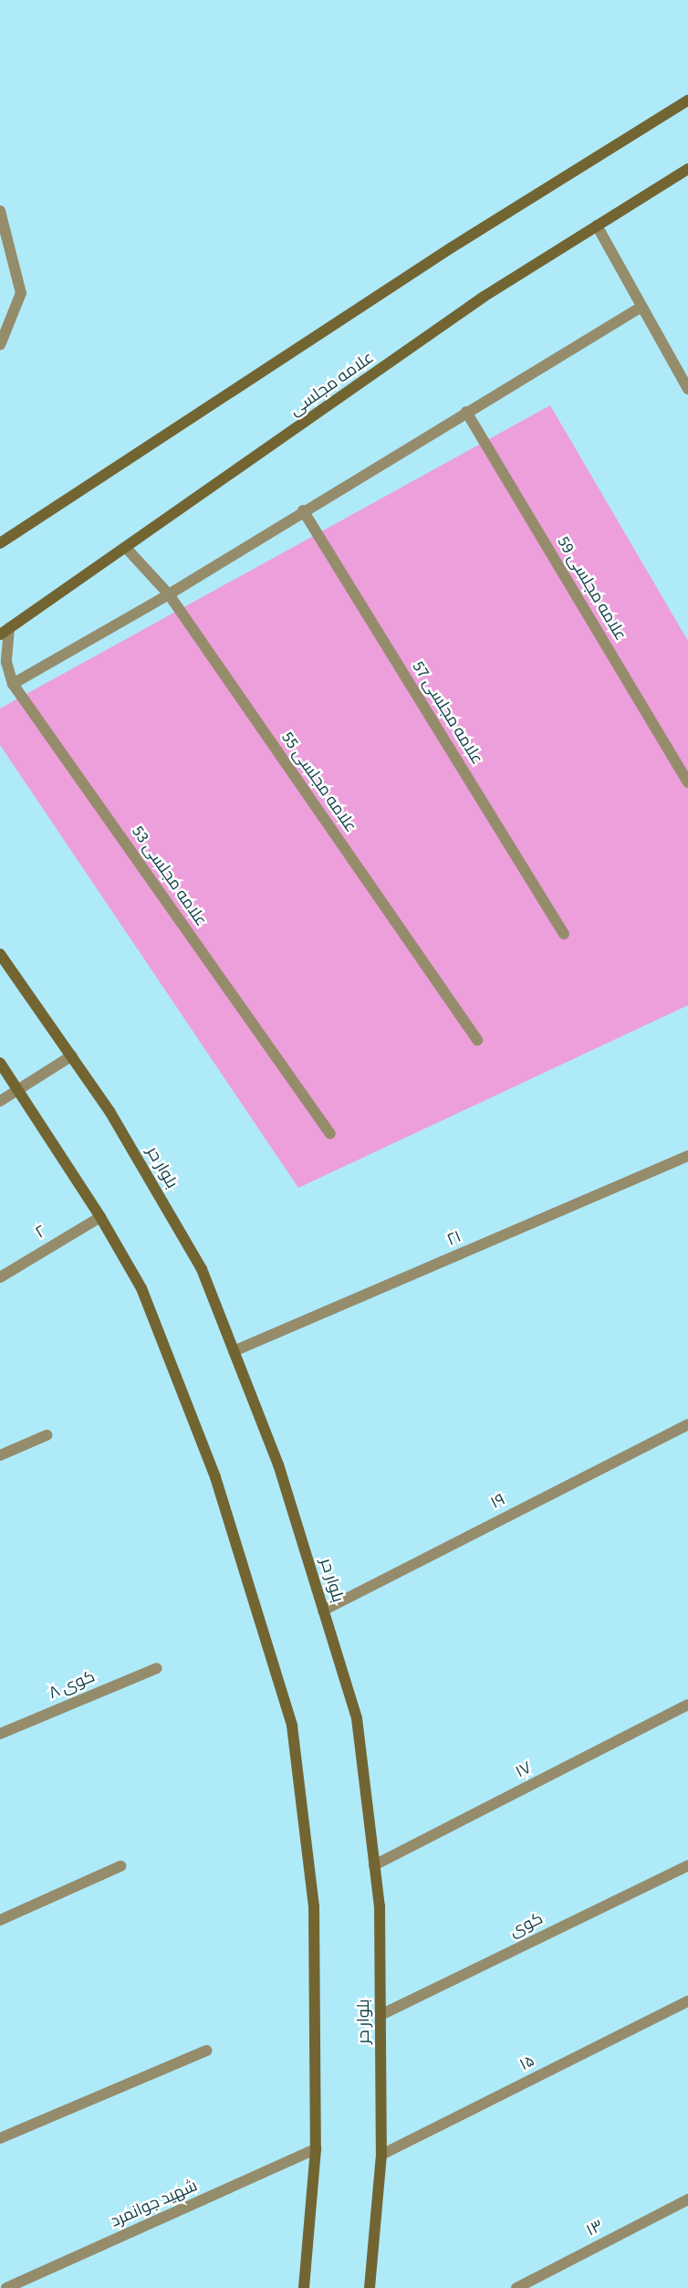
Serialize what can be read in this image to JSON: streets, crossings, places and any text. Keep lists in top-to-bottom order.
{
  "streets": {
    "main road": ["علامه مجلسی", "بلوار حر"],
    "street": [
      "علامه مجلسی 59",
      "علامه مجلسی 57",
      "علامه مجلسی 55",
      "علامه مجلسی 53",
      "۲",
      "۲۱",
      "۱۹",
      "کوی ۸",
      "۱۷",
      "کوی",
      "۱۵",
      "شهید جوانمرد",
      "۱۳"
    ]
  },
  "crossings": [
    ["علامه مجلسی", "علامه مجلسی 55"],
    ["علامه مجلسی", "علامه مجلسی 53"],
    ["بلوار حر", "۲۱"],
    ["بلوار حر", "۱۹"],
    ["بلوار حر", "۱۷"],
    ["بلوار حر", "کوی"],
    ["بلوار حر", "۱۵"]
  ]
}
